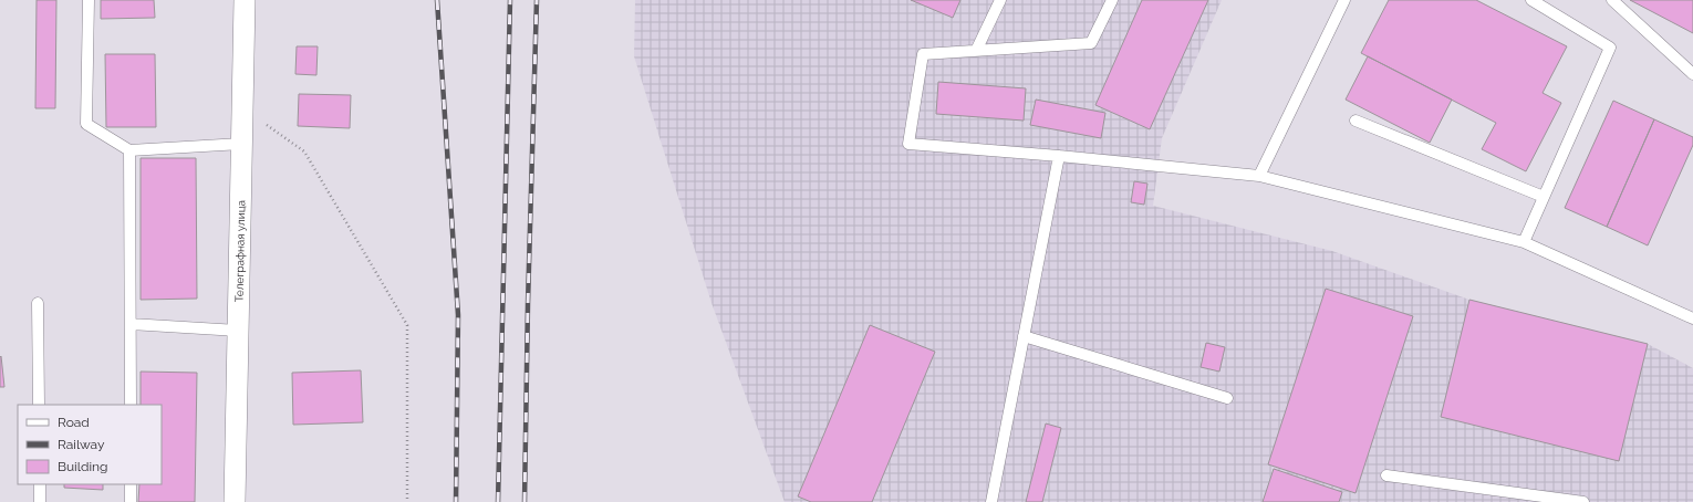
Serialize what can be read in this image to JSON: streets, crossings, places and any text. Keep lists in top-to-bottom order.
{
  "streets": {
    "street": ["Телеграфная улица"]
  },
  "legend": ["Road", "Railway", "Building"]
}
